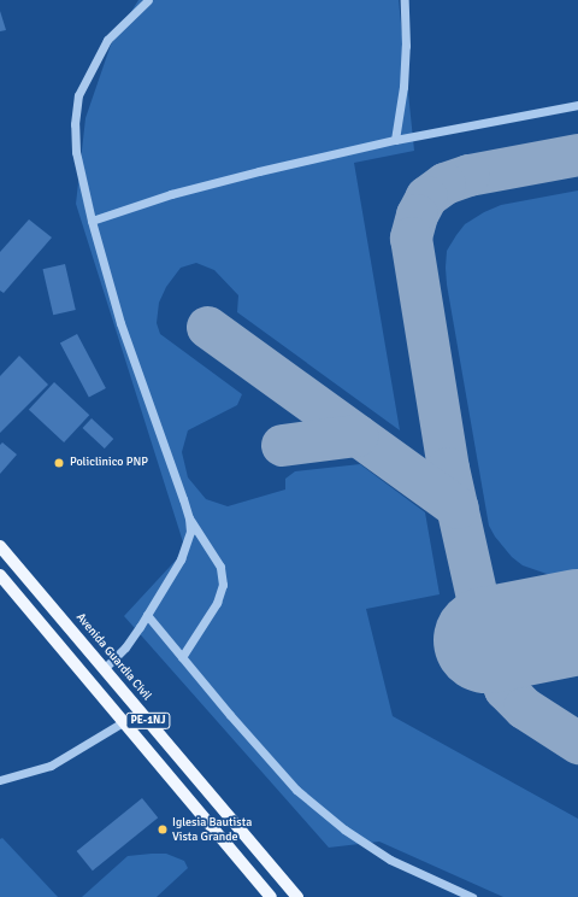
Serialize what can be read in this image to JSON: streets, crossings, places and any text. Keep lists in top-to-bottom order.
{
  "streets": {
    "main road": ["Avenida Guardia Civil", "PE-1NJ"]
  },
  "places": ["Policlinico PNP", "Iglesia Bautista Vista Grande"]
}
